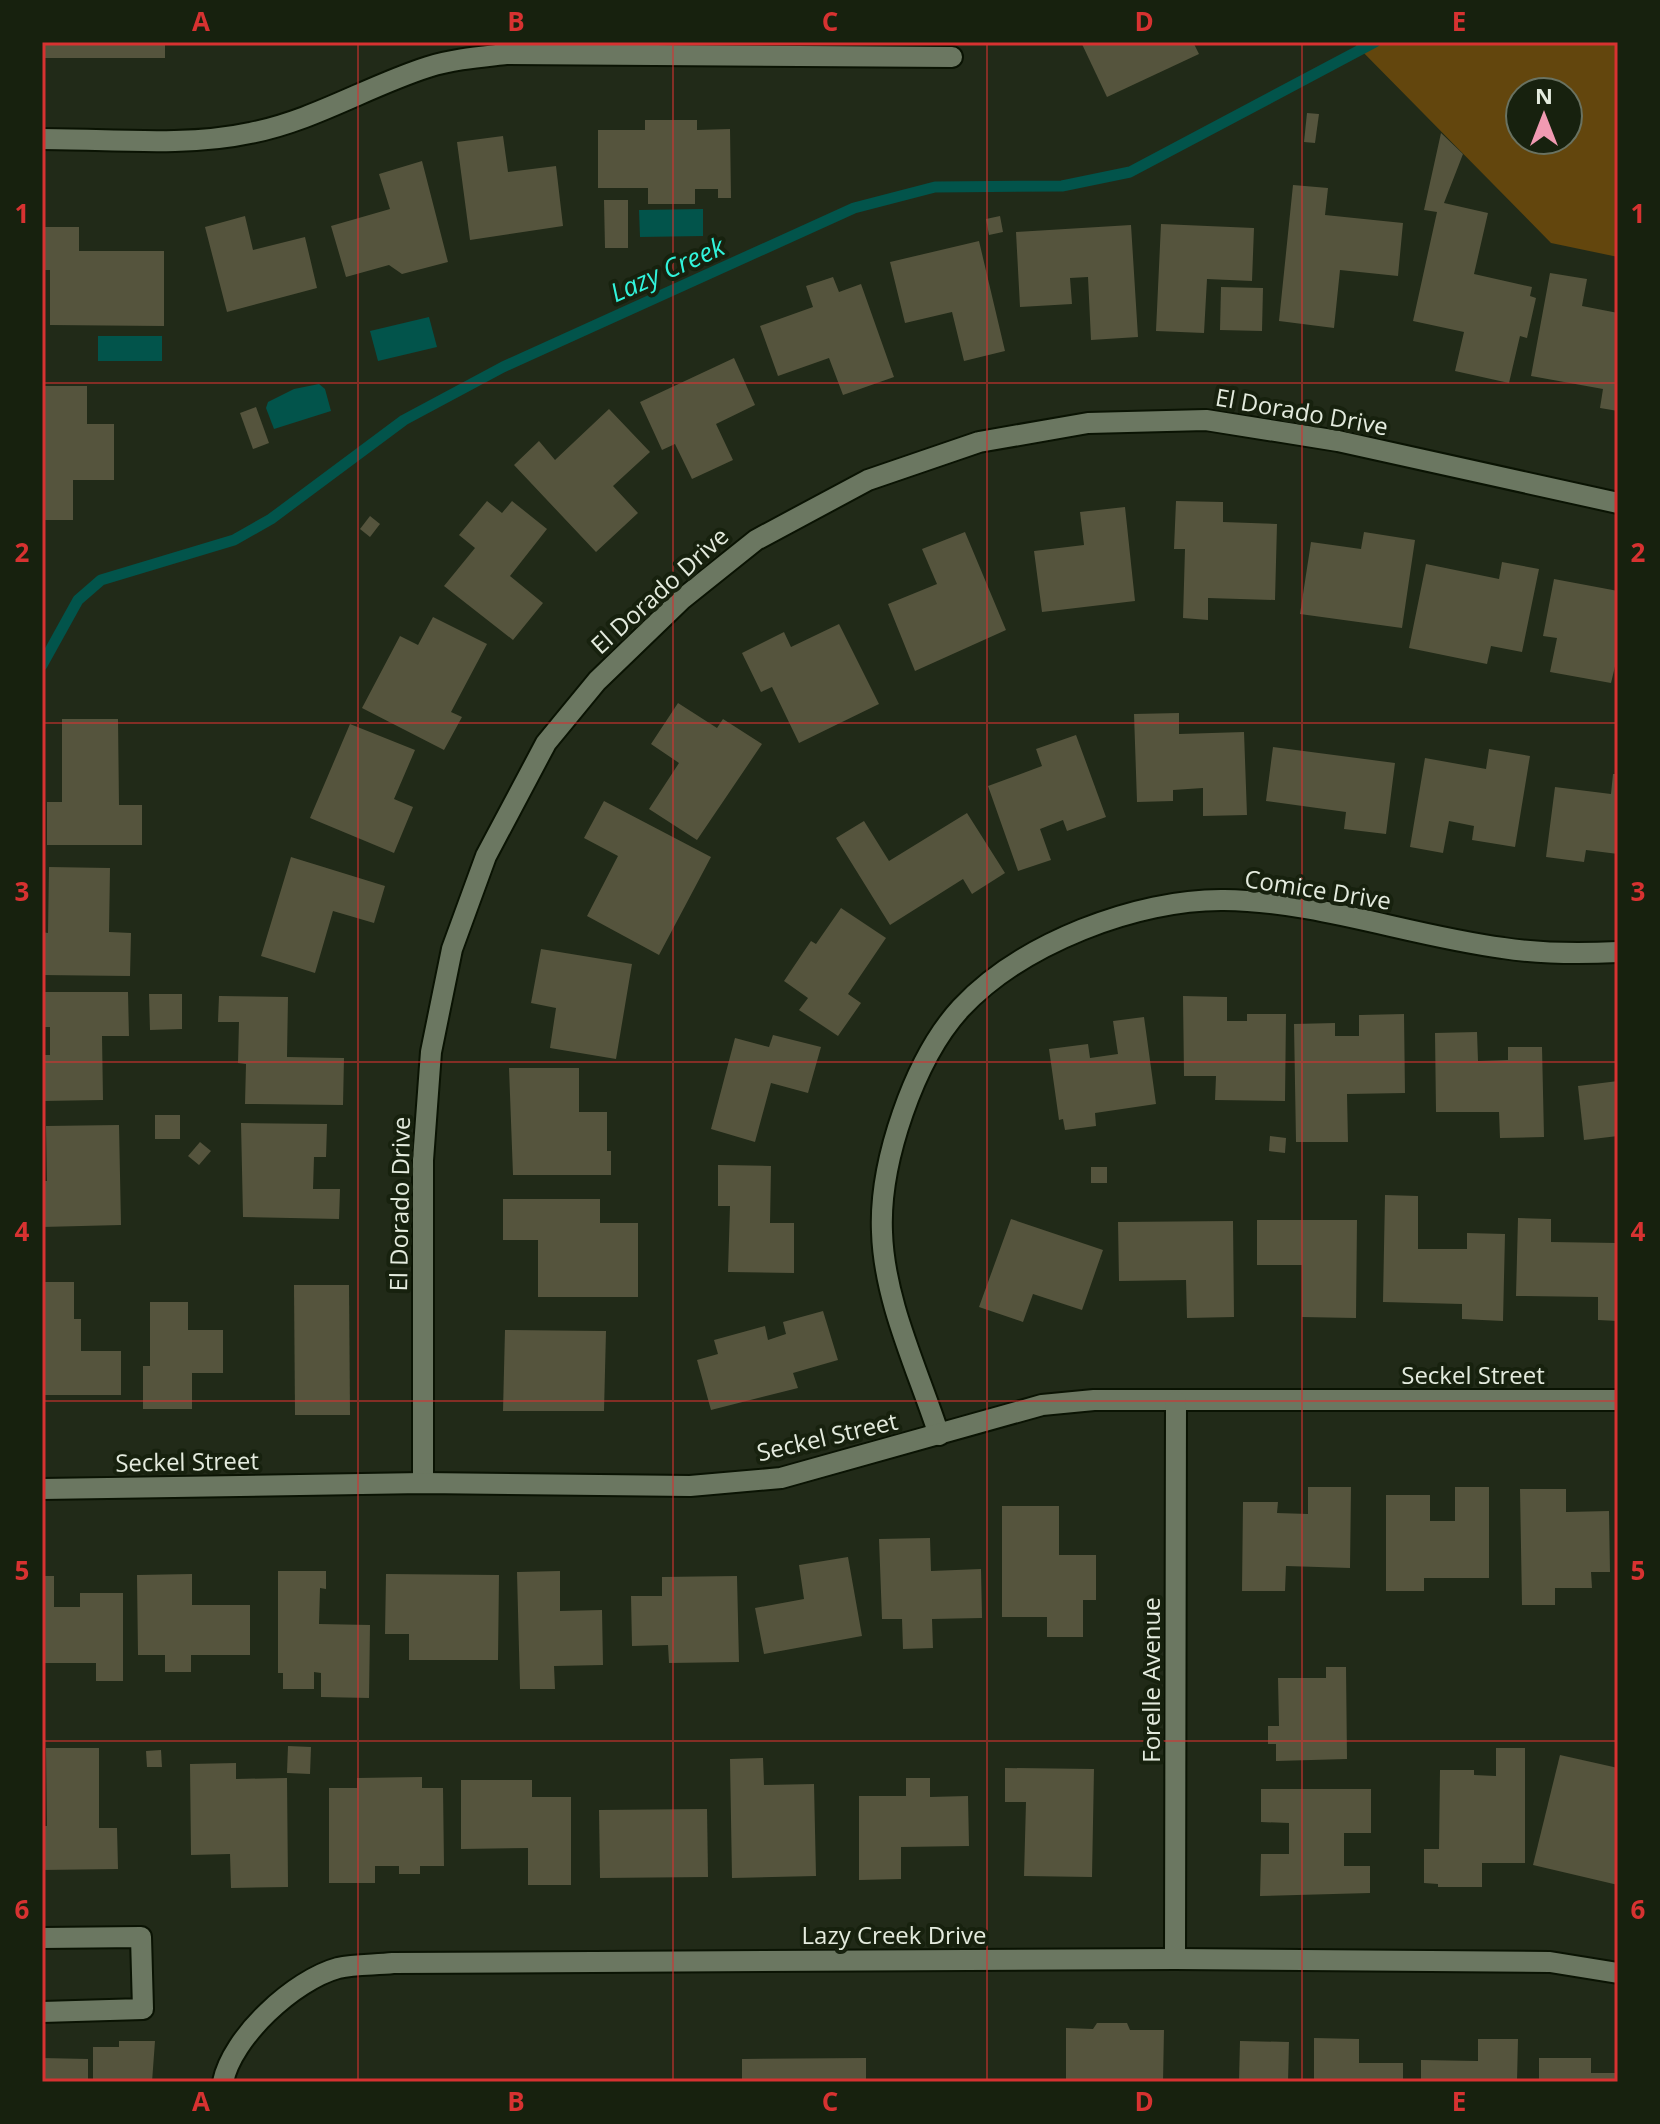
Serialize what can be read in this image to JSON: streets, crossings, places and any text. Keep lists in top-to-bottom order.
{
  "streets": {
    "street": [
      "El Dorado Drive",
      "Comice Drive",
      "Seckel Street",
      "Forelle Avenue",
      "Lazy Creek Drive"
    ]
  },
  "crossings": [
    ["El Dorado Drive", "Seckel Street"],
    ["Comice Drive", "Seckel Street"],
    ["Seckel Street", "Forelle Avenue"],
    ["Forelle Avenue", "Lazy Creek Drive"]
  ],
  "water": ["Lazy Creek"],
  "north": "top",
  "grid": {
    "columns": [
      "A",
      "B",
      "C",
      "D",
      "E"
    ],
    "rows": [
      "1",
      "2",
      "3",
      "4",
      "5",
      "6"
    ]
  }
}
